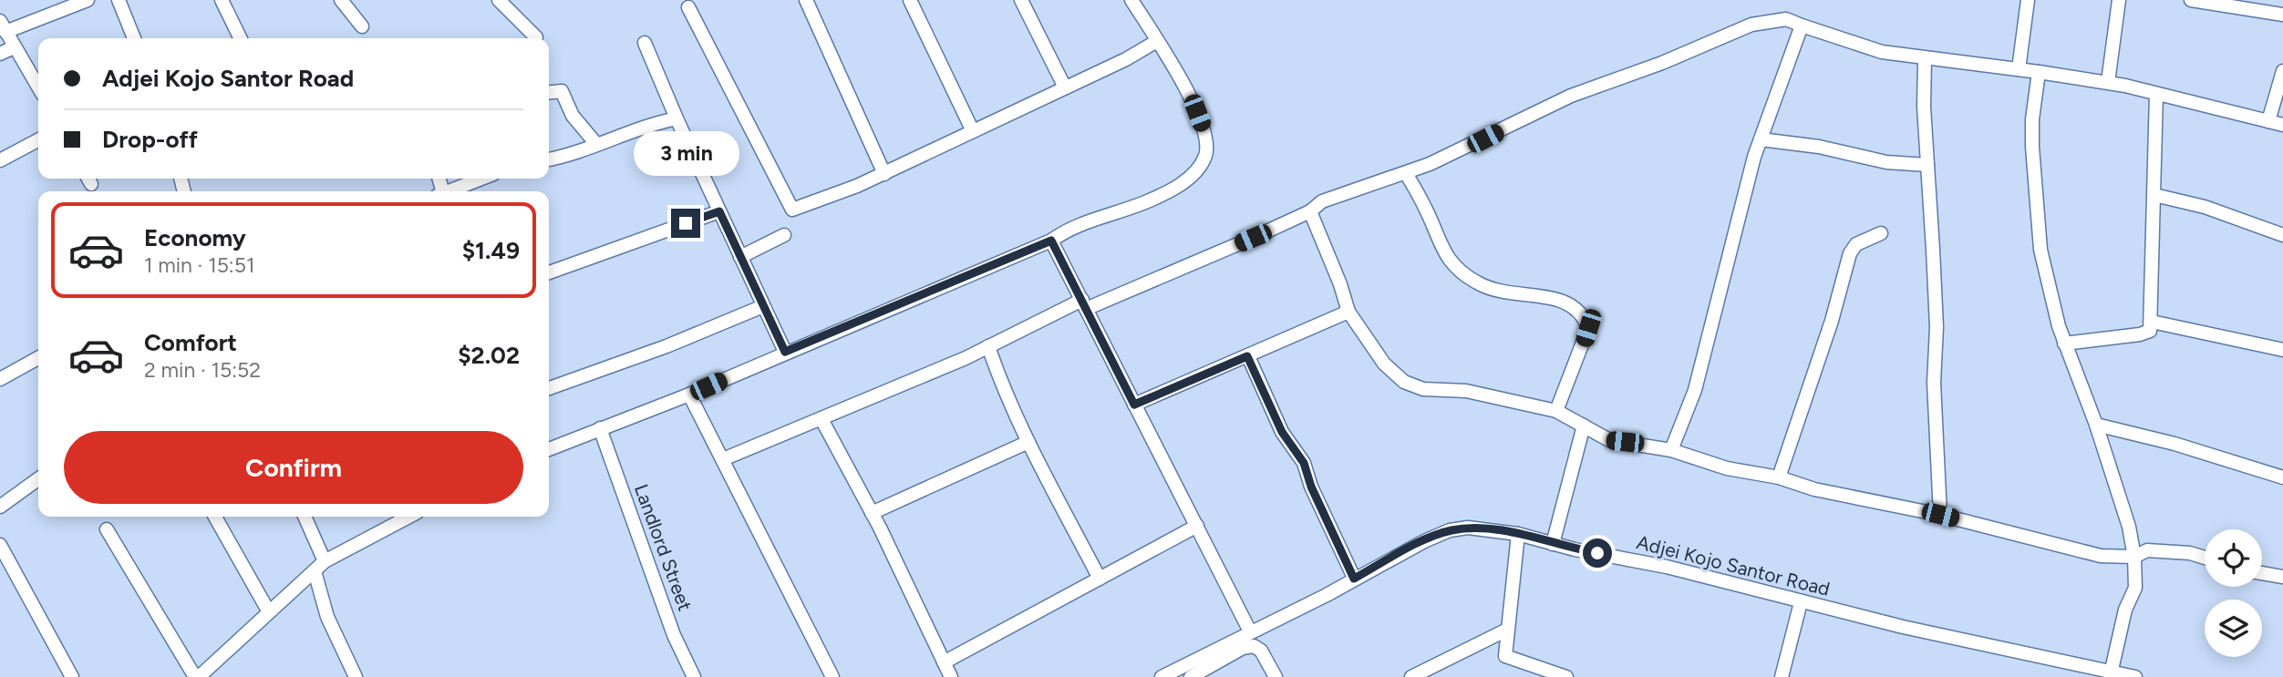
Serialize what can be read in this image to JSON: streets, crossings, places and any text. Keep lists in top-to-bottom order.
{
  "streets": {
    "street": ["Landlord Street", "Adjei Kojo Santor Road"]
  },
  "page": {
    "banner": ["Adjei Kojo Santor Road", "Drop-off"],
    "bubble": "3 min",
    "list": [
      {
        "name": "Economy",
        "note": "1 min · 15:51",
        "value": "$1.49"
      },
      {
        "name": "Comfort",
        "note": "2 min · 15:52",
        "value": "$2.02"
      }
    ],
    "buttons": "Confirm"
  }
}
